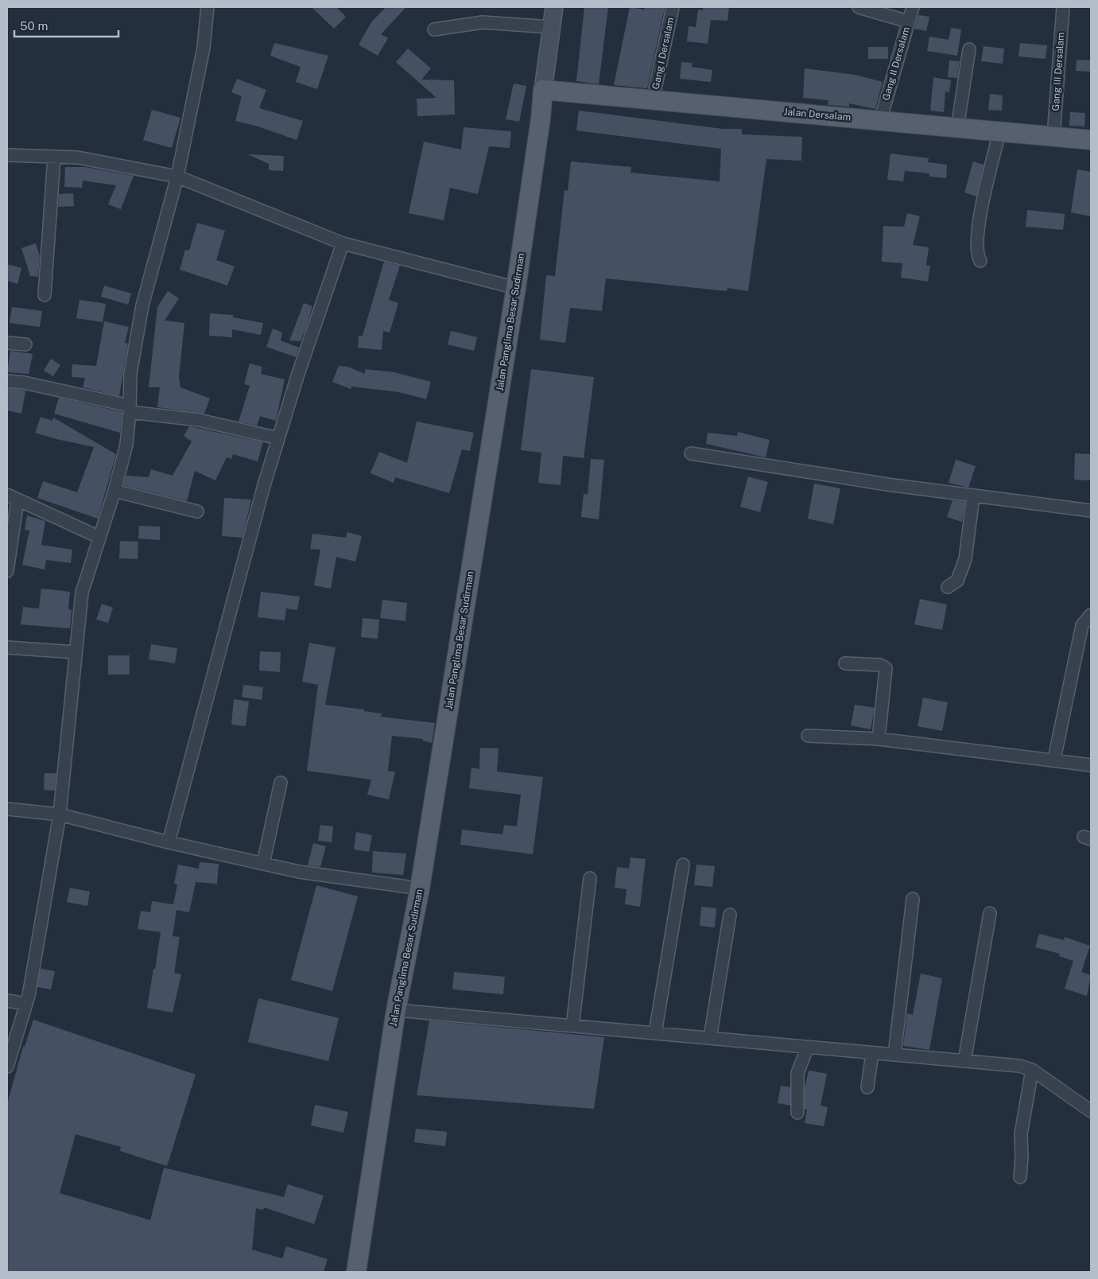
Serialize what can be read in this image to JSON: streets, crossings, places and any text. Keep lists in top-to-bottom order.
{
  "streets": {
    "main road": ["Jalan Dersalam", "Jalan Panglima Besar Sudirman"],
    "street": ["Gang I Dersalam", "Gang II Dersalam", "Gang III Dersalam"]
  },
  "crossings": [
    ["Gang I Dersalam", "Jalan Dersalam"],
    ["Gang II Dersalam", "Jalan Dersalam"],
    ["Gang III Dersalam", "Jalan Dersalam"],
    ["Jalan Dersalam", "Jalan Panglima Besar Sudirman"]
  ],
  "scale_bar": "50 m"
}
